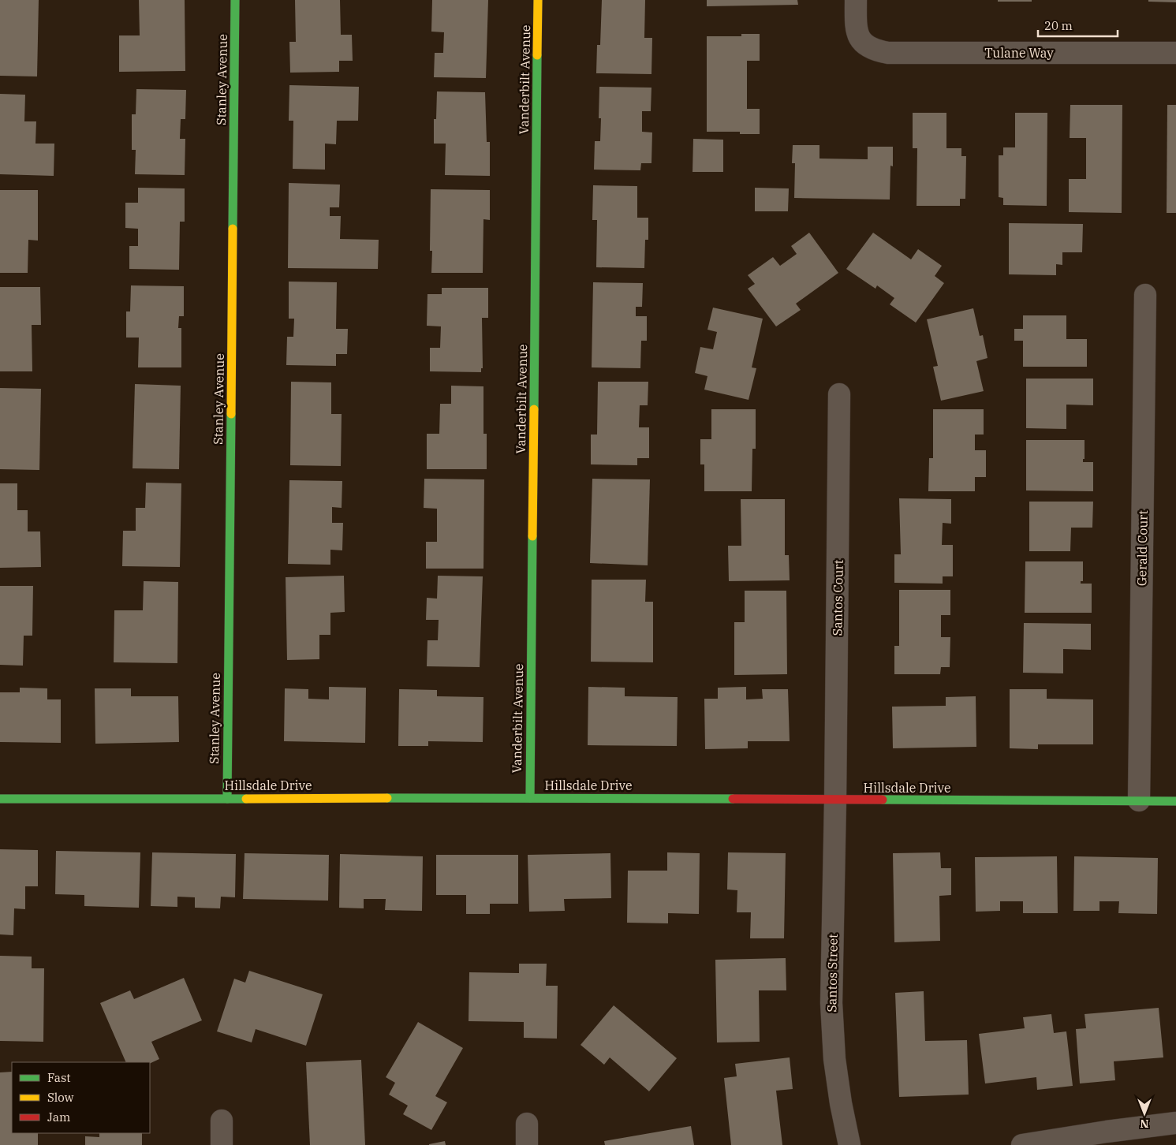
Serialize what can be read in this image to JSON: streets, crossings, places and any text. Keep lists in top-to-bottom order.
{
  "streets": {
    "street": [
      "Tulane Way",
      "Stanley Avenue",
      "Vanderbilt Avenue",
      "Gerald Court",
      "Santos Court",
      "Hillsdale Drive",
      "Santos Street"
    ]
  },
  "crossings": [
    ["Stanley Avenue", "Hillsdale Drive"],
    ["Vanderbilt Avenue", "Hillsdale Drive"],
    ["Gerald Court", "Hillsdale Drive"],
    ["Santos Court", "Hillsdale Drive"],
    ["Santos Court", "Santos Street"],
    ["Hillsdale Drive", "Santos Street"]
  ],
  "legend": ["Fast", "Slow", "Jam"],
  "scale_bar": "20 m",
  "north": "bottom"
}
